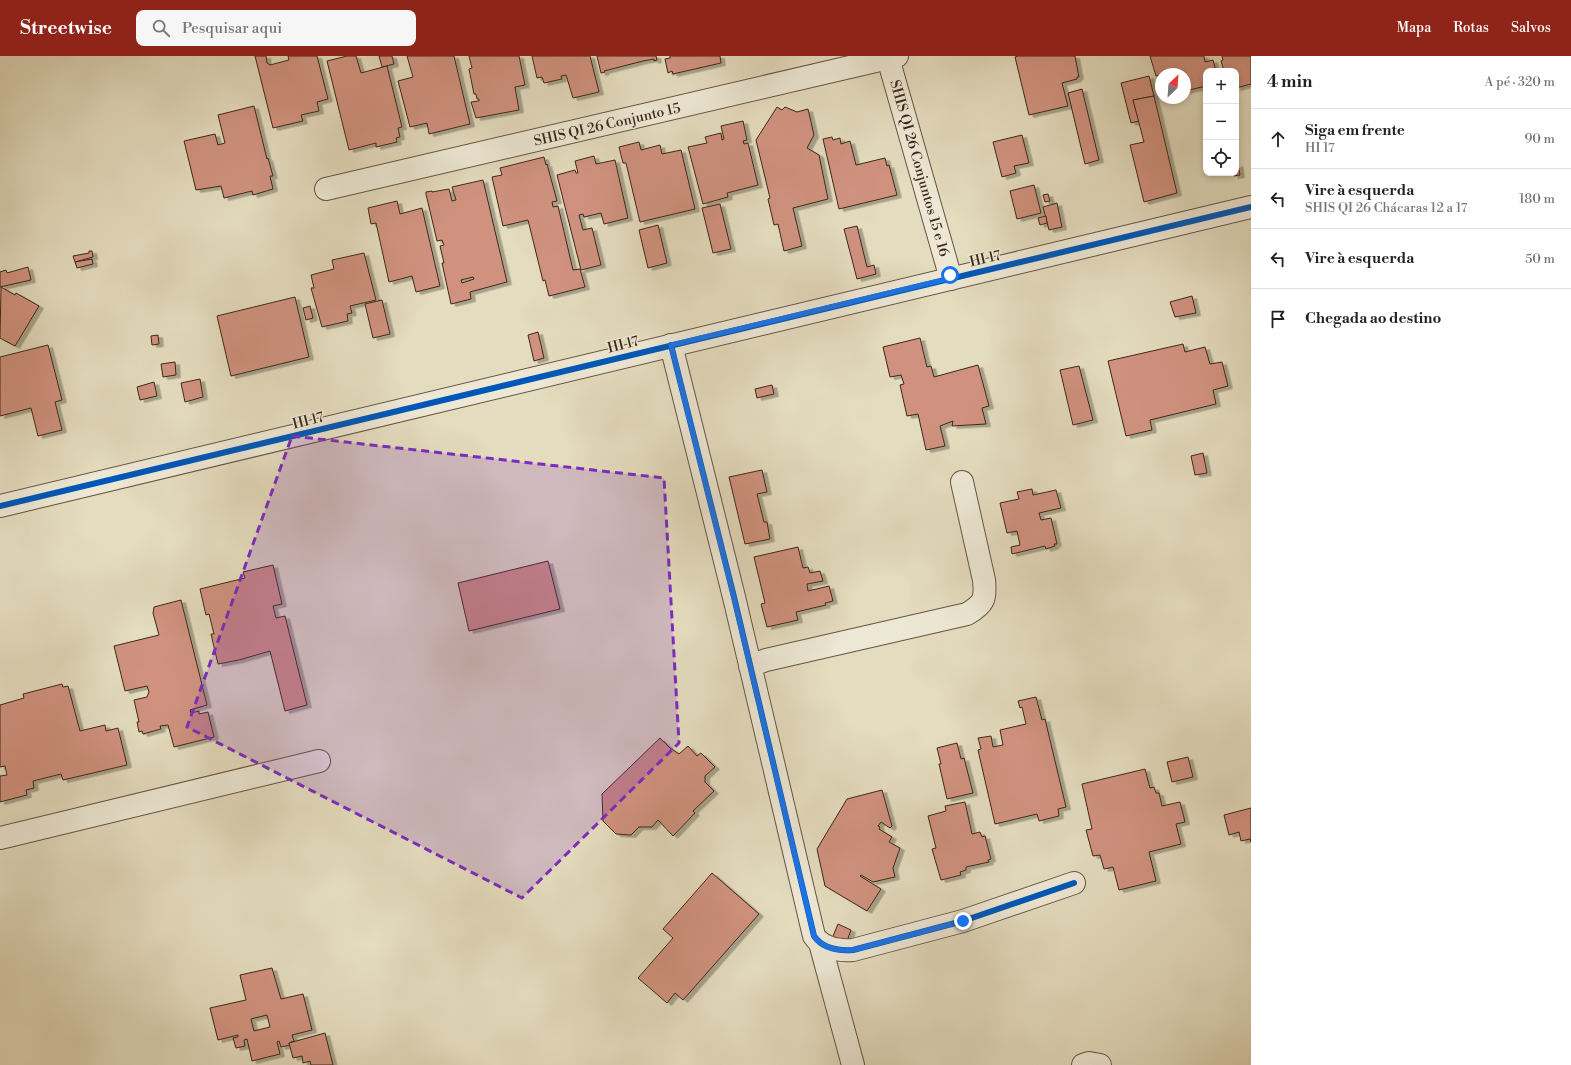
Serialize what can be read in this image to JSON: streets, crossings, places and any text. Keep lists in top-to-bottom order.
{
  "streets": {
    "street": ["SHIS QI 26 Conjunto 15", "SHIS QI 26 Conjuntos 15 e 16", "HI 17"]
  },
  "crossings": [
    ["SHIS QI 26 Conjunto 15", "SHIS QI 26 Conjuntos 15 e 16"],
    ["SHIS QI 26 Conjuntos 15 e 16", "HI 17"]
  ],
  "north": "top right",
  "page": {
    "header": "Streetwise",
    "search": "Pesquisar aqui",
    "nav": ["Mapa", "Rotas", "Salvos"],
    "heading": ["4 min", "A pé · 320 m"],
    "map_buttons": ["+", "−"],
    "list": [
      ["Siga em frente", "HI 17", "90 m"],
      ["Vire à esquerda", "SHIS QI 26 Chácaras 12 a 17", "180 m"],
      ["Vire à esquerda", "50 m"],
      "Chegada ao destino"
    ]
  }
}
